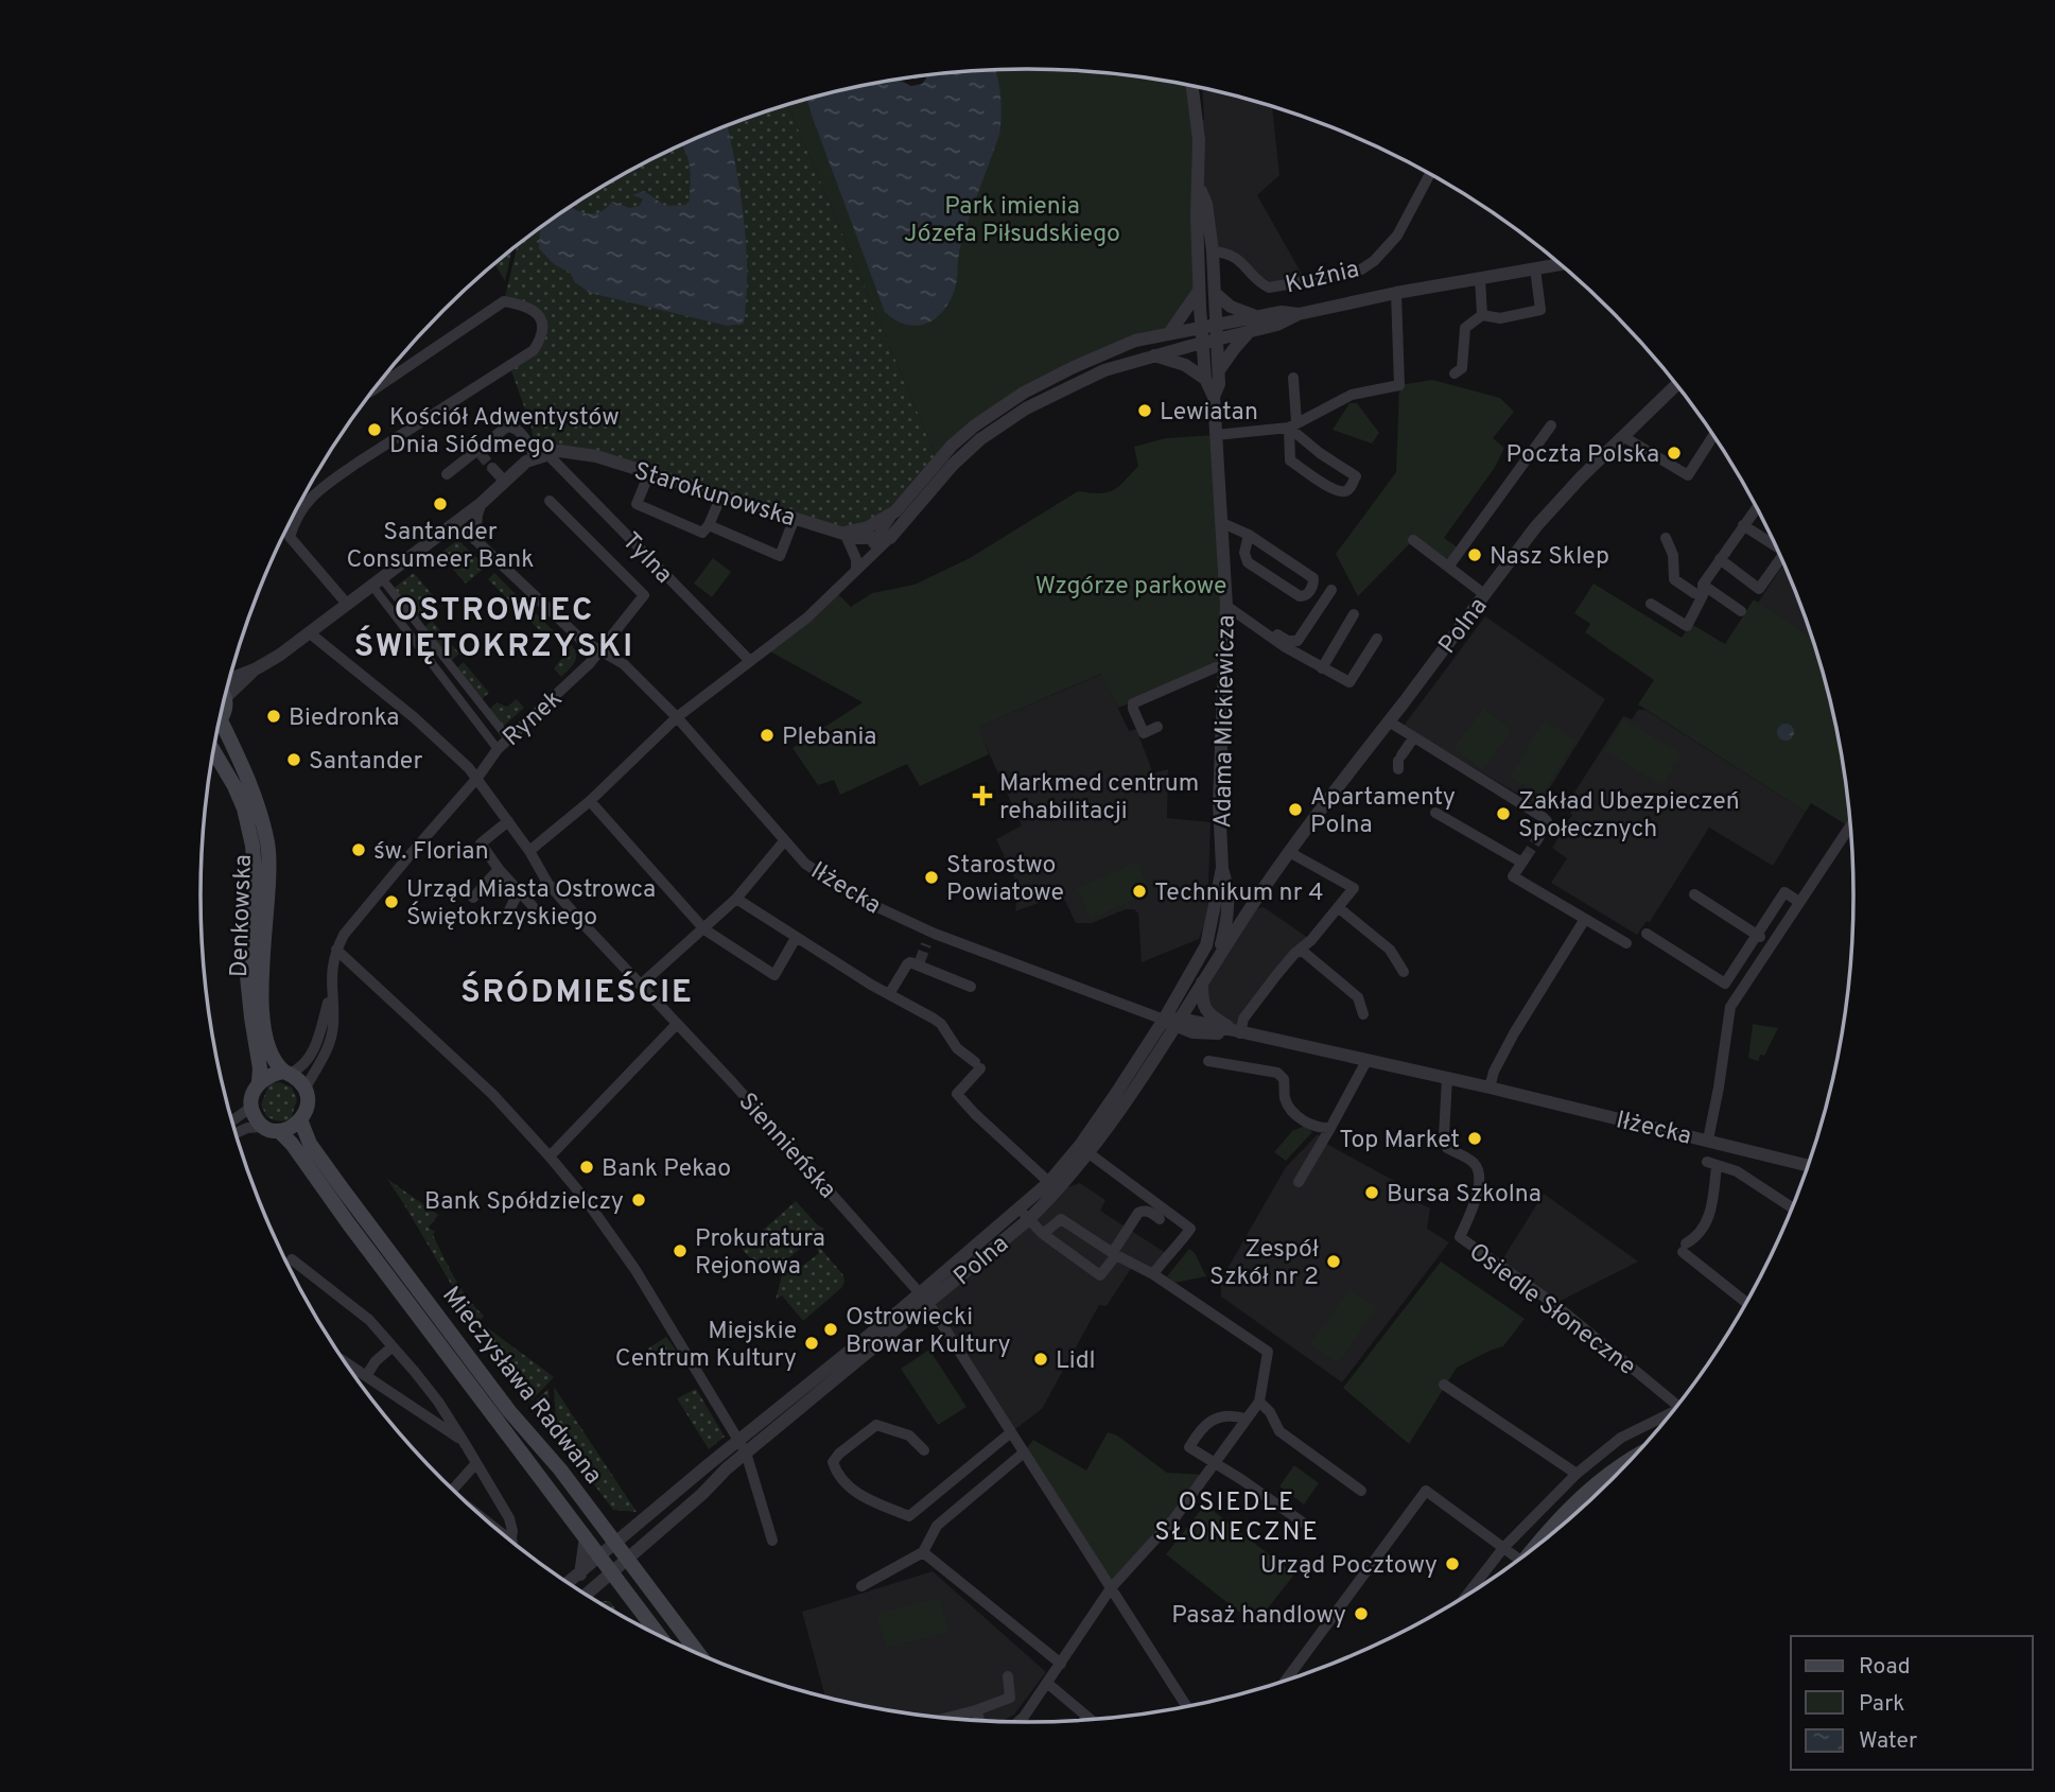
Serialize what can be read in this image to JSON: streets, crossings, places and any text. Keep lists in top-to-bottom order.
{
  "streets": {
    "main road": ["Denkowska", "Mieczysława Radwana"],
    "street": [
      "Kuźnia",
      "Starokunowska",
      "Tylna",
      "Polna",
      "Rynek",
      "Adama Mickiewicza",
      "Iłżecka",
      "Siennieńska",
      "Osiedle Słoneczne"
    ]
  },
  "crossings": [
    ["Kuźnia", "Adama Mickiewicza"],
    ["Starokunowska", "Tylna"],
    ["Polna", "Adama Mickiewicza"],
    ["Polna", "Iłżecka"],
    ["Polna", "Siennieńska"],
    ["Polna", "Mieczysława Radwana"],
    ["Rynek", "Iłżecka"],
    ["Adama Mickiewicza", "Iłżecka"],
    ["Iłżecka", "Osiedle Słoneczne"],
    ["Denkowska", "Mieczysława Radwana"]
  ],
  "districts": ["OSTROWIEC ŚWIĘTOKRZYSKI", "ŚRÓDMIEŚCIE", "OSIEDLE SŁONECZNE"],
  "parks": ["Park imienia Józefa Piłsudskiego", "Wzgórze parkowe"],
  "places": {
    "other": [
      "Lewiatan",
      "Kościół Adwentystów Dnia Siódmego",
      "Poczta Polska",
      "Santander Consumeer Bank",
      "Nasz Sklep",
      "Biedronka",
      "Plebania",
      "Santander",
      "Apartamenty Polna",
      "Zakład Ubezpieczeń Społecznych",
      "św. Florian",
      "Starostwo Powiatowe",
      "Technikum nr 4",
      "Urząd Miasta Ostrowca Świętokrzyskiego",
      "Top Market",
      "Bank Pekao",
      "Bursa Szkolna",
      "Bank Spółdzielczy",
      "Prokuratura Rejonowa",
      "Zespół Szkół nr 2",
      "Ostrowiecki Browar Kultury",
      "Miejskie Centrum Kultury",
      "Lidl",
      "Urząd Pocztowy",
      "Pasaż handlowy"
    ],
    "health": ["Markmed centrum rehabilitacji"]
  },
  "legend": ["Road", "Park", "Water"]
}
